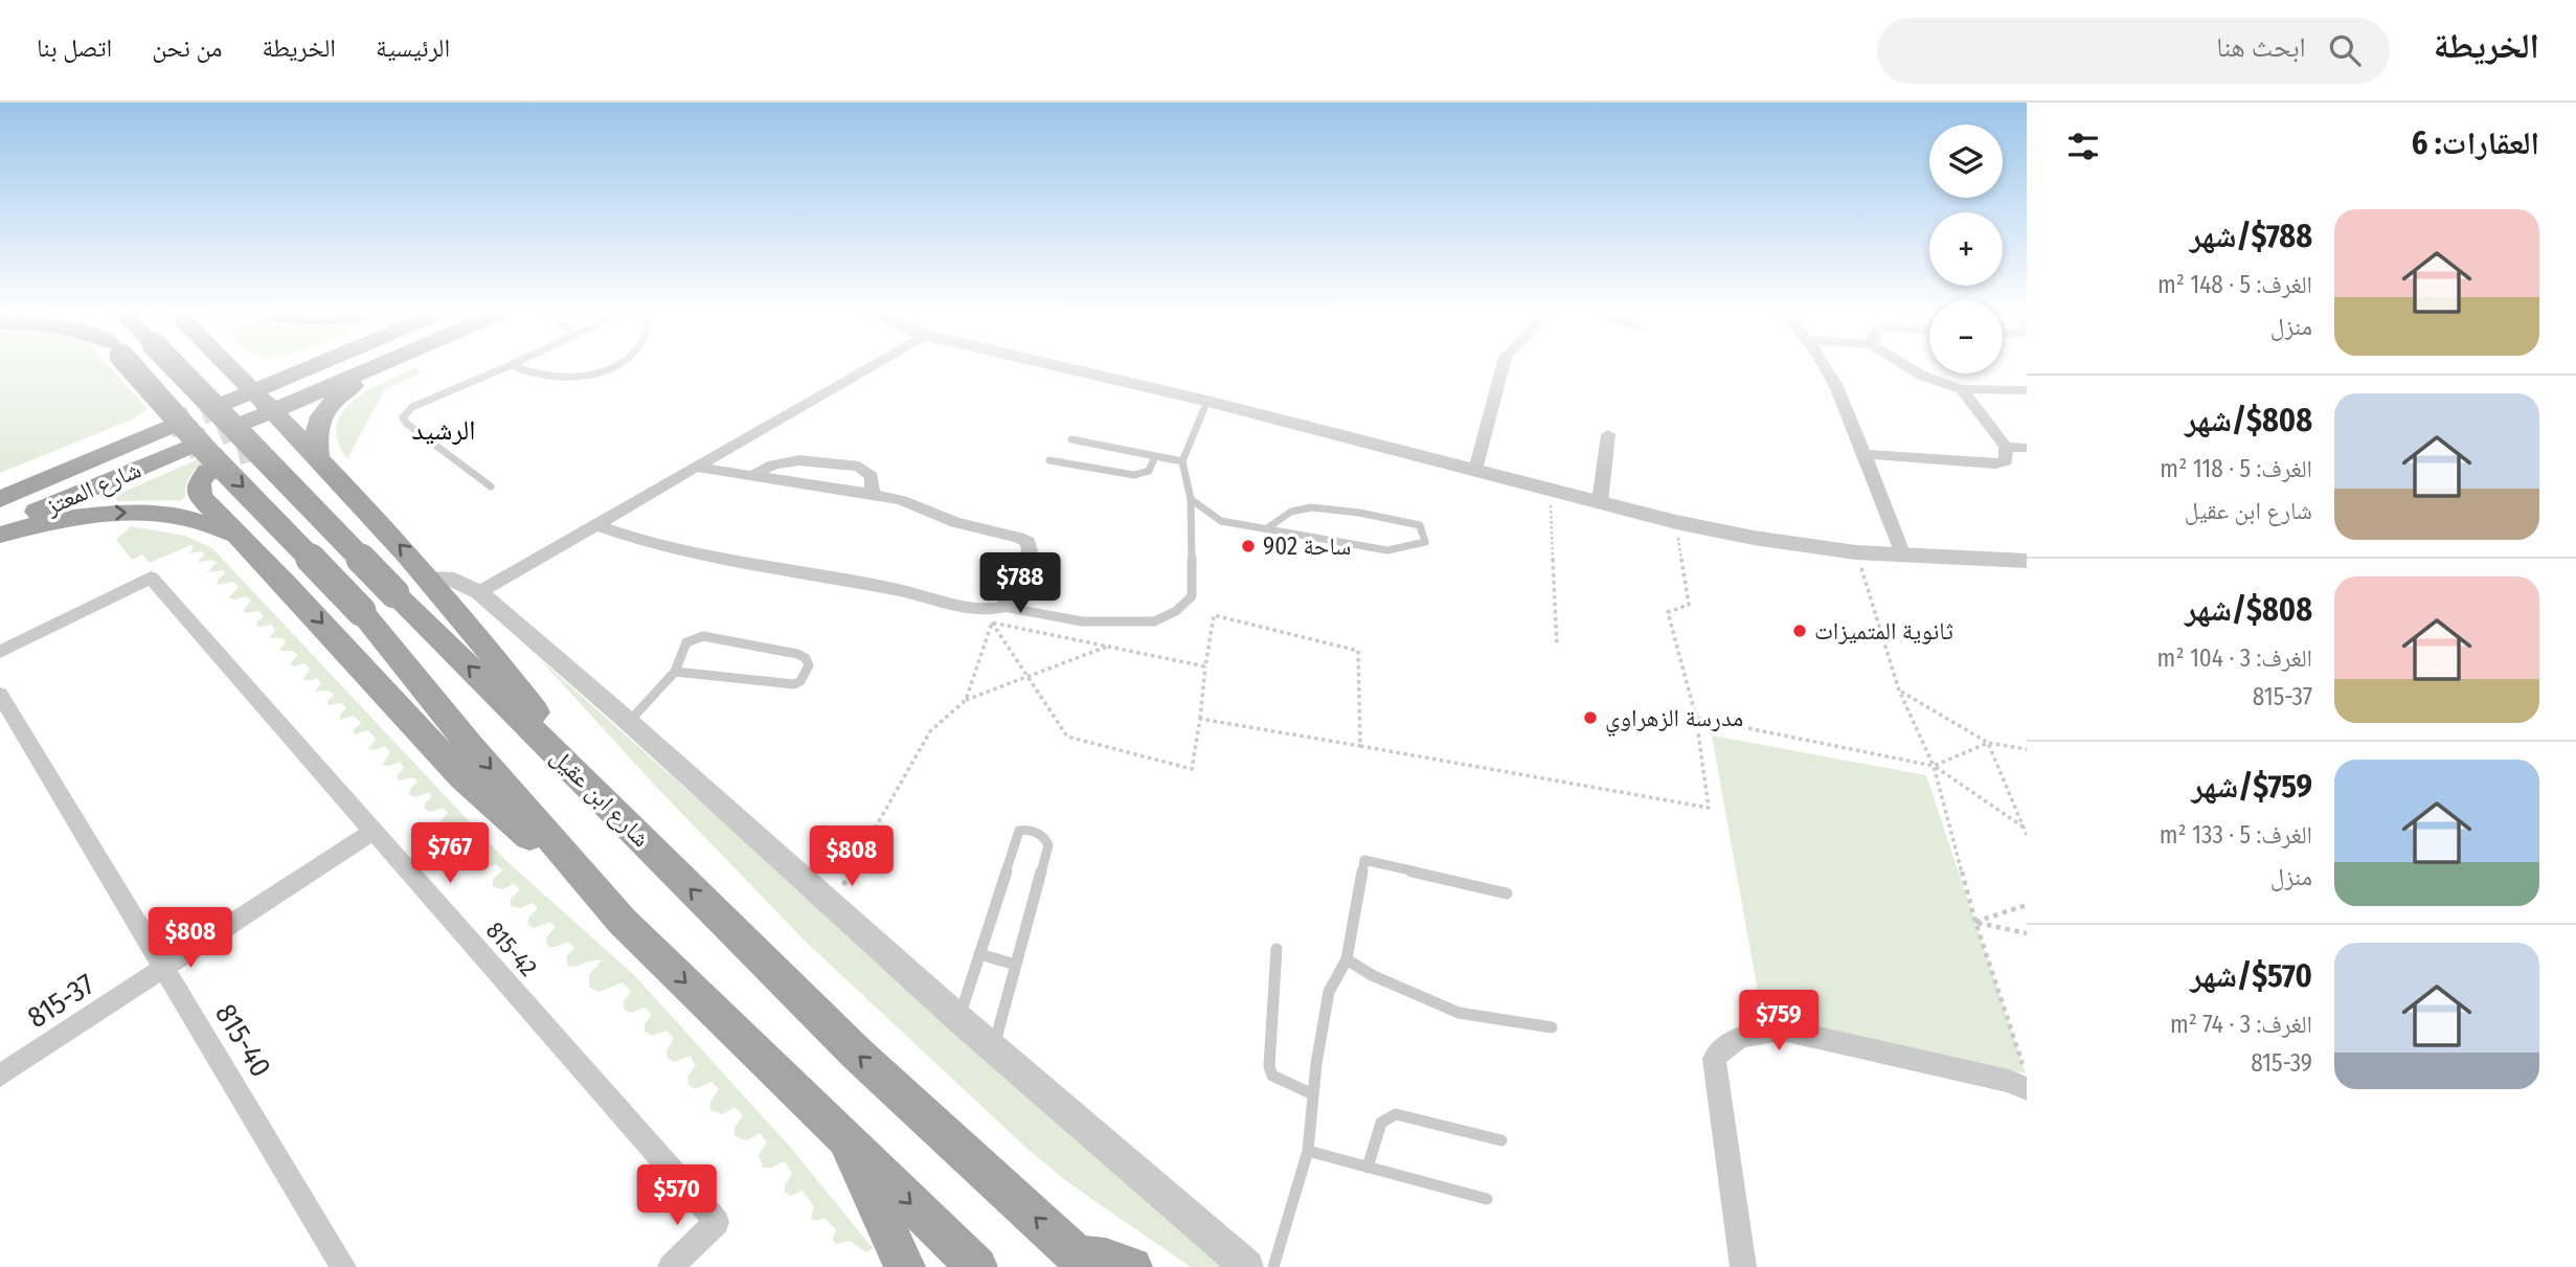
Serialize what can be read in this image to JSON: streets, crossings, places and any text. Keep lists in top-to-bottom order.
{
  "streets": {
    "main road": ["شارع المعتز", "شارع ابن عقيل"],
    "street": ["815-42", "815-37", "815-40"]
  },
  "crossings": [
    ["815-42", "815-37"],
    ["815-37", "815-40"]
  ],
  "districts": ["الرشيد"],
  "places": ["ساحة 902", "ثانوية المتميزات", "مدرسة الزهراوي"],
  "page": {
    "header": "الخريطة",
    "search": "ابحث هنا",
    "nav": [
      "الرئيسية",
      "الخريطة",
      "من نحن",
      "اتصل بنا"
    ],
    "heading": "العقارات: 6",
    "map_buttons": ["+", "−"],
    "list": [
      {
        "name": "$788/شهر",
        "note": "الغرف: 5 · 148 m² · منزل"
      },
      {
        "name": "$808/شهر",
        "note": "الغرف: 5 · 118 m² · شارع ابن عقيل"
      },
      {
        "name": "$808/شهر",
        "note": "الغرف: 3 · 104 m² · 815-37"
      },
      {
        "name": "$759/شهر",
        "note": "الغرف: 5 · 133 m² · منزل"
      },
      {
        "name": "$570/شهر",
        "note": "الغرف: 3 · 74 m² · 815-39"
      }
    ],
    "price": [
      "$788",
      "$767",
      "$808",
      "$808",
      "$759",
      "$570"
    ]
  }
}
